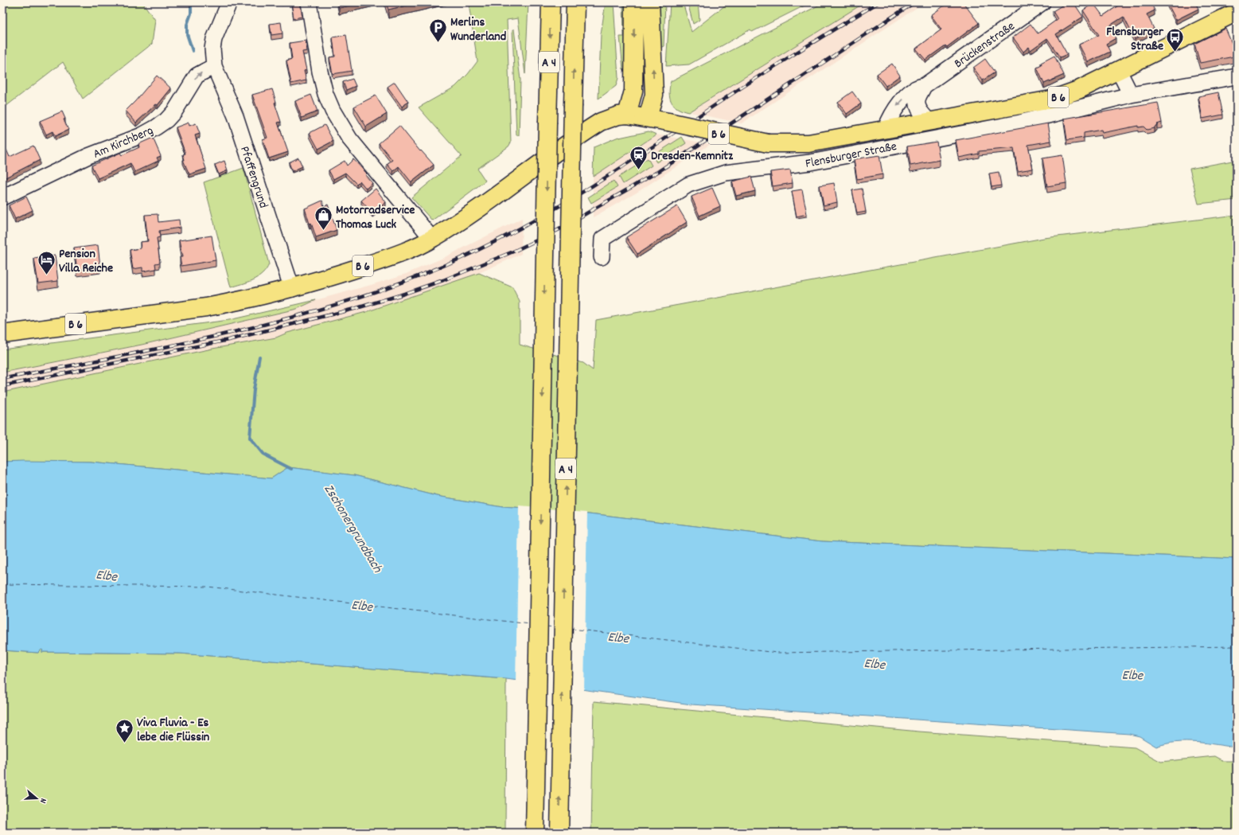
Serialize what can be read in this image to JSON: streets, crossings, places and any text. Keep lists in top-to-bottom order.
{
  "streets": {
    "main road": ["A 4", "B 6"],
    "street": [
      "Brückenstraße",
      "Am Kirchberg",
      "Flensburger Straße",
      "Pfaffengrund"
    ]
  },
  "crossings": [
    ["Brückenstraße", "B 6"],
    ["B 6", "Pfaffengrund"],
    ["Am Kirchberg", "Pfaffengrund"]
  ],
  "one_way": ["Am Kirchberg"],
  "water": ["Zschonergrundbach", "Elbe"],
  "places": {
    "parking": ["Merlins Wunderland"],
    "bus stop": ["Flensburger Straße"],
    "station": ["Dresden-Kemnitz"],
    "shop": ["Motorradservice Thomas Luck"],
    "hotel": ["Pension Villa Reiche"],
    "place": ["Viva Fluvia - Es lebe die Flüssin"]
  },
  "north": "right"
}
